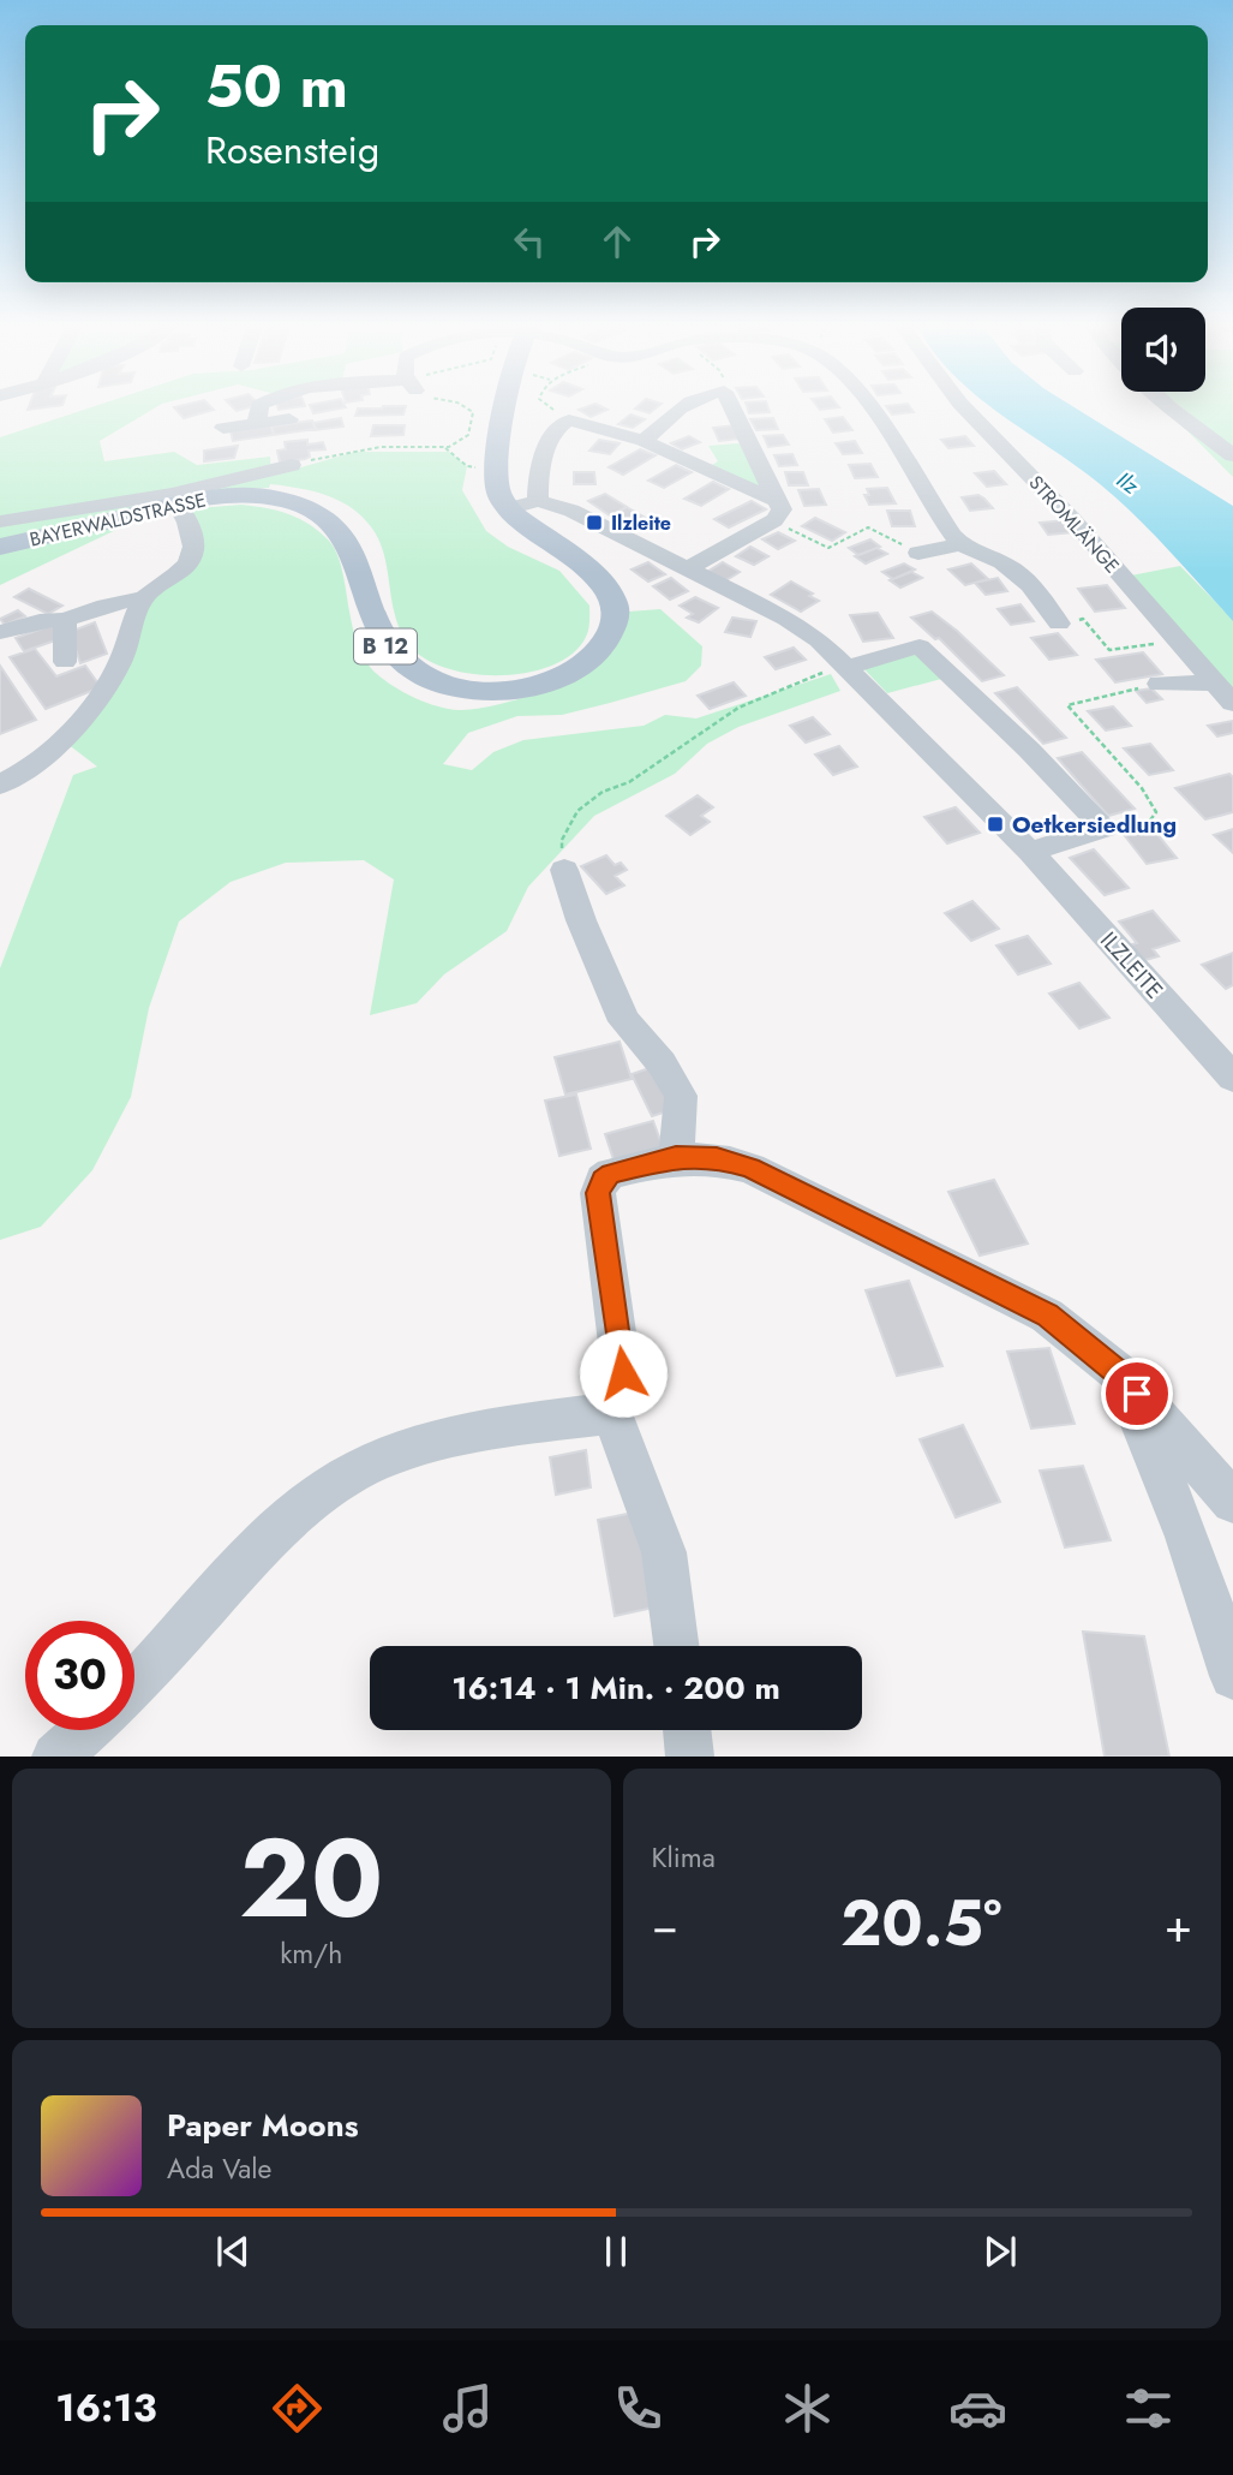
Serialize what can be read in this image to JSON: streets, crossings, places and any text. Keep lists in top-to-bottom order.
{
  "streets": {
    "main road": ["BAYERWALDSTRASSE", "B 12"],
    "street": ["STROMLÄNGE", "ILZLEITE"]
  },
  "water": ["Ilz"],
  "places": {
    "transit": ["Ilzleite", "Oetkersiedlung"]
  },
  "page": {
    "turn": ["50 m", "Rosensteig"],
    "limit": "30",
    "trip": "16:14 · 1 Min. · 200 m",
    "tile": [
      ["20", "km/h"],
      "Klima"
    ],
    "heat": ["−", "20.5°", "+"],
    "song": ["Paper Moons", "Ada Vale"],
    "tabs": "16:13"
  }
}
